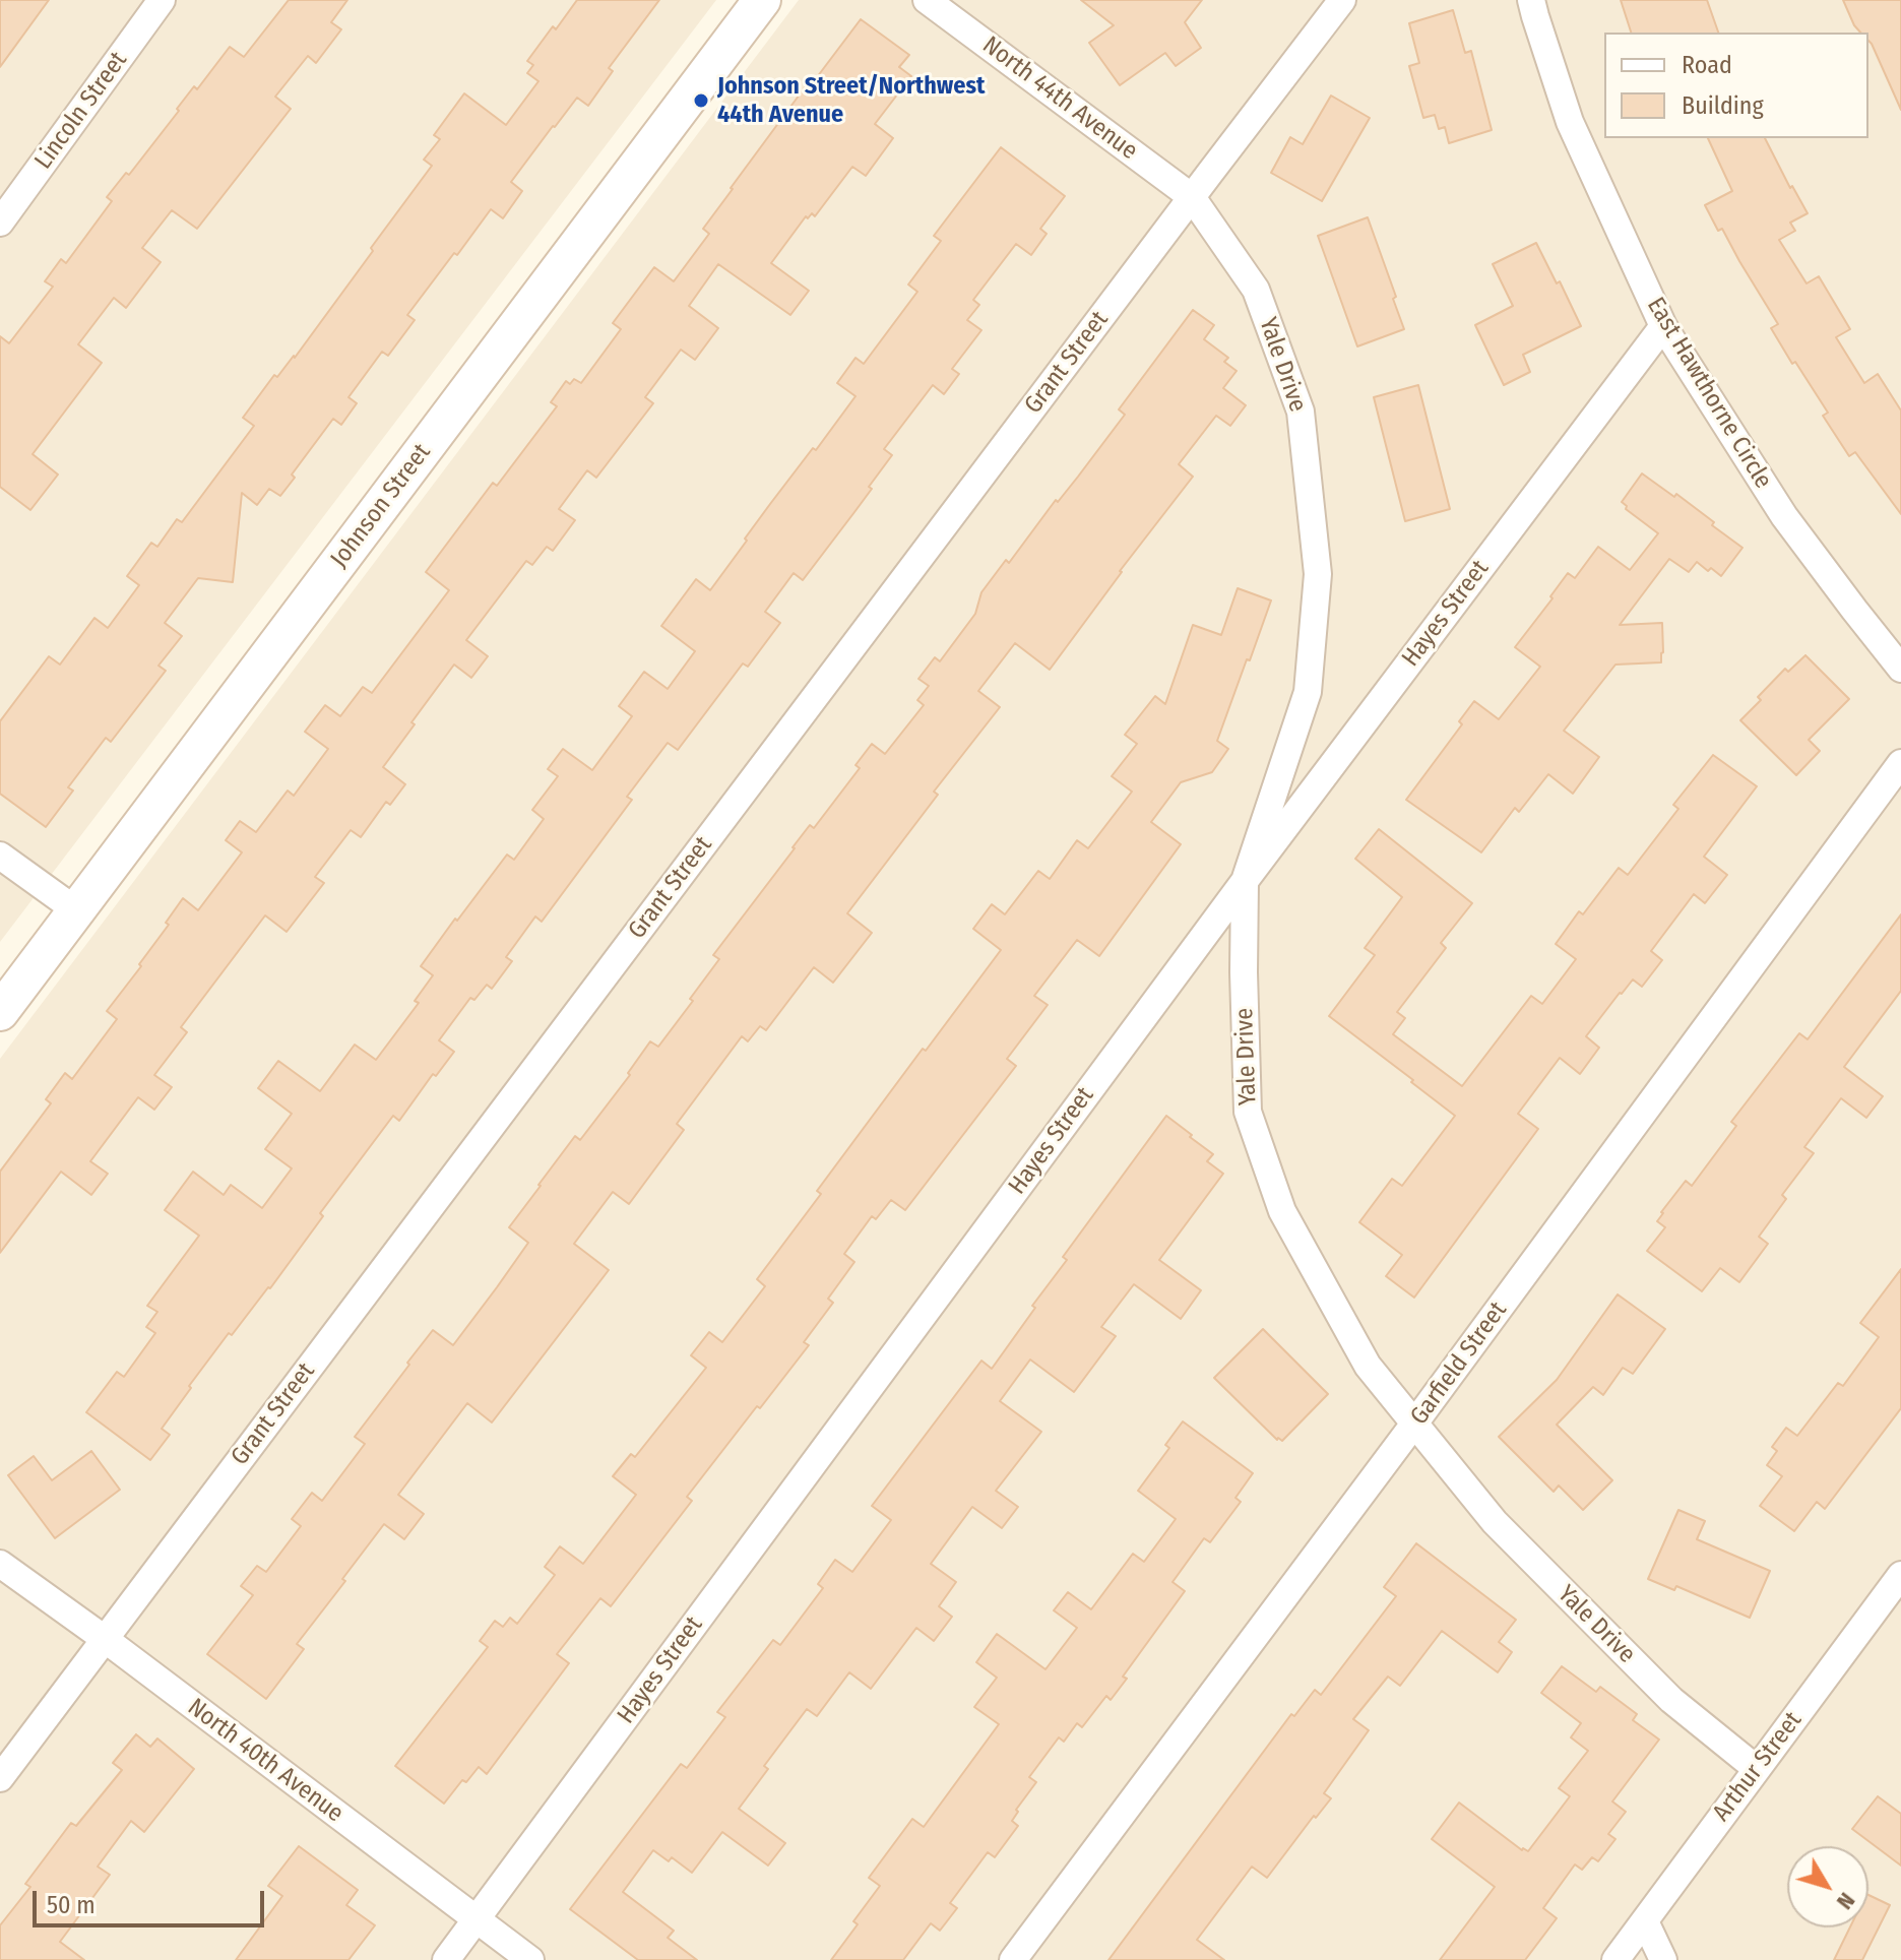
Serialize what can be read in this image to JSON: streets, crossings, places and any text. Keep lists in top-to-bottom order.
{
  "streets": {
    "street": [
      "North 44th Avenue",
      "Lincoln Street",
      "Grant Street",
      "Yale Drive",
      "East Hawthorne Circle",
      "Johnson Street",
      "Hayes Street",
      "Garfield Street",
      "North 40th Avenue",
      "Arthur Street"
    ]
  },
  "crossings": [
    ["North 44th Avenue", "Grant Street"],
    ["North 44th Avenue", "Yale Drive"],
    ["Grant Street", "Yale Drive"],
    ["Grant Street", "North 40th Avenue"],
    ["Yale Drive", "Hayes Street"],
    ["Yale Drive", "Garfield Street"],
    ["Yale Drive", "Arthur Street"],
    ["East Hawthorne Circle", "Hayes Street"],
    ["Hayes Street", "North 40th Avenue"]
  ],
  "places": ["Johnson Street/Northwest 44th Avenue"],
  "legend": ["Road", "Building"],
  "scale_bar": "50 m",
  "north": "bottom right"
}
